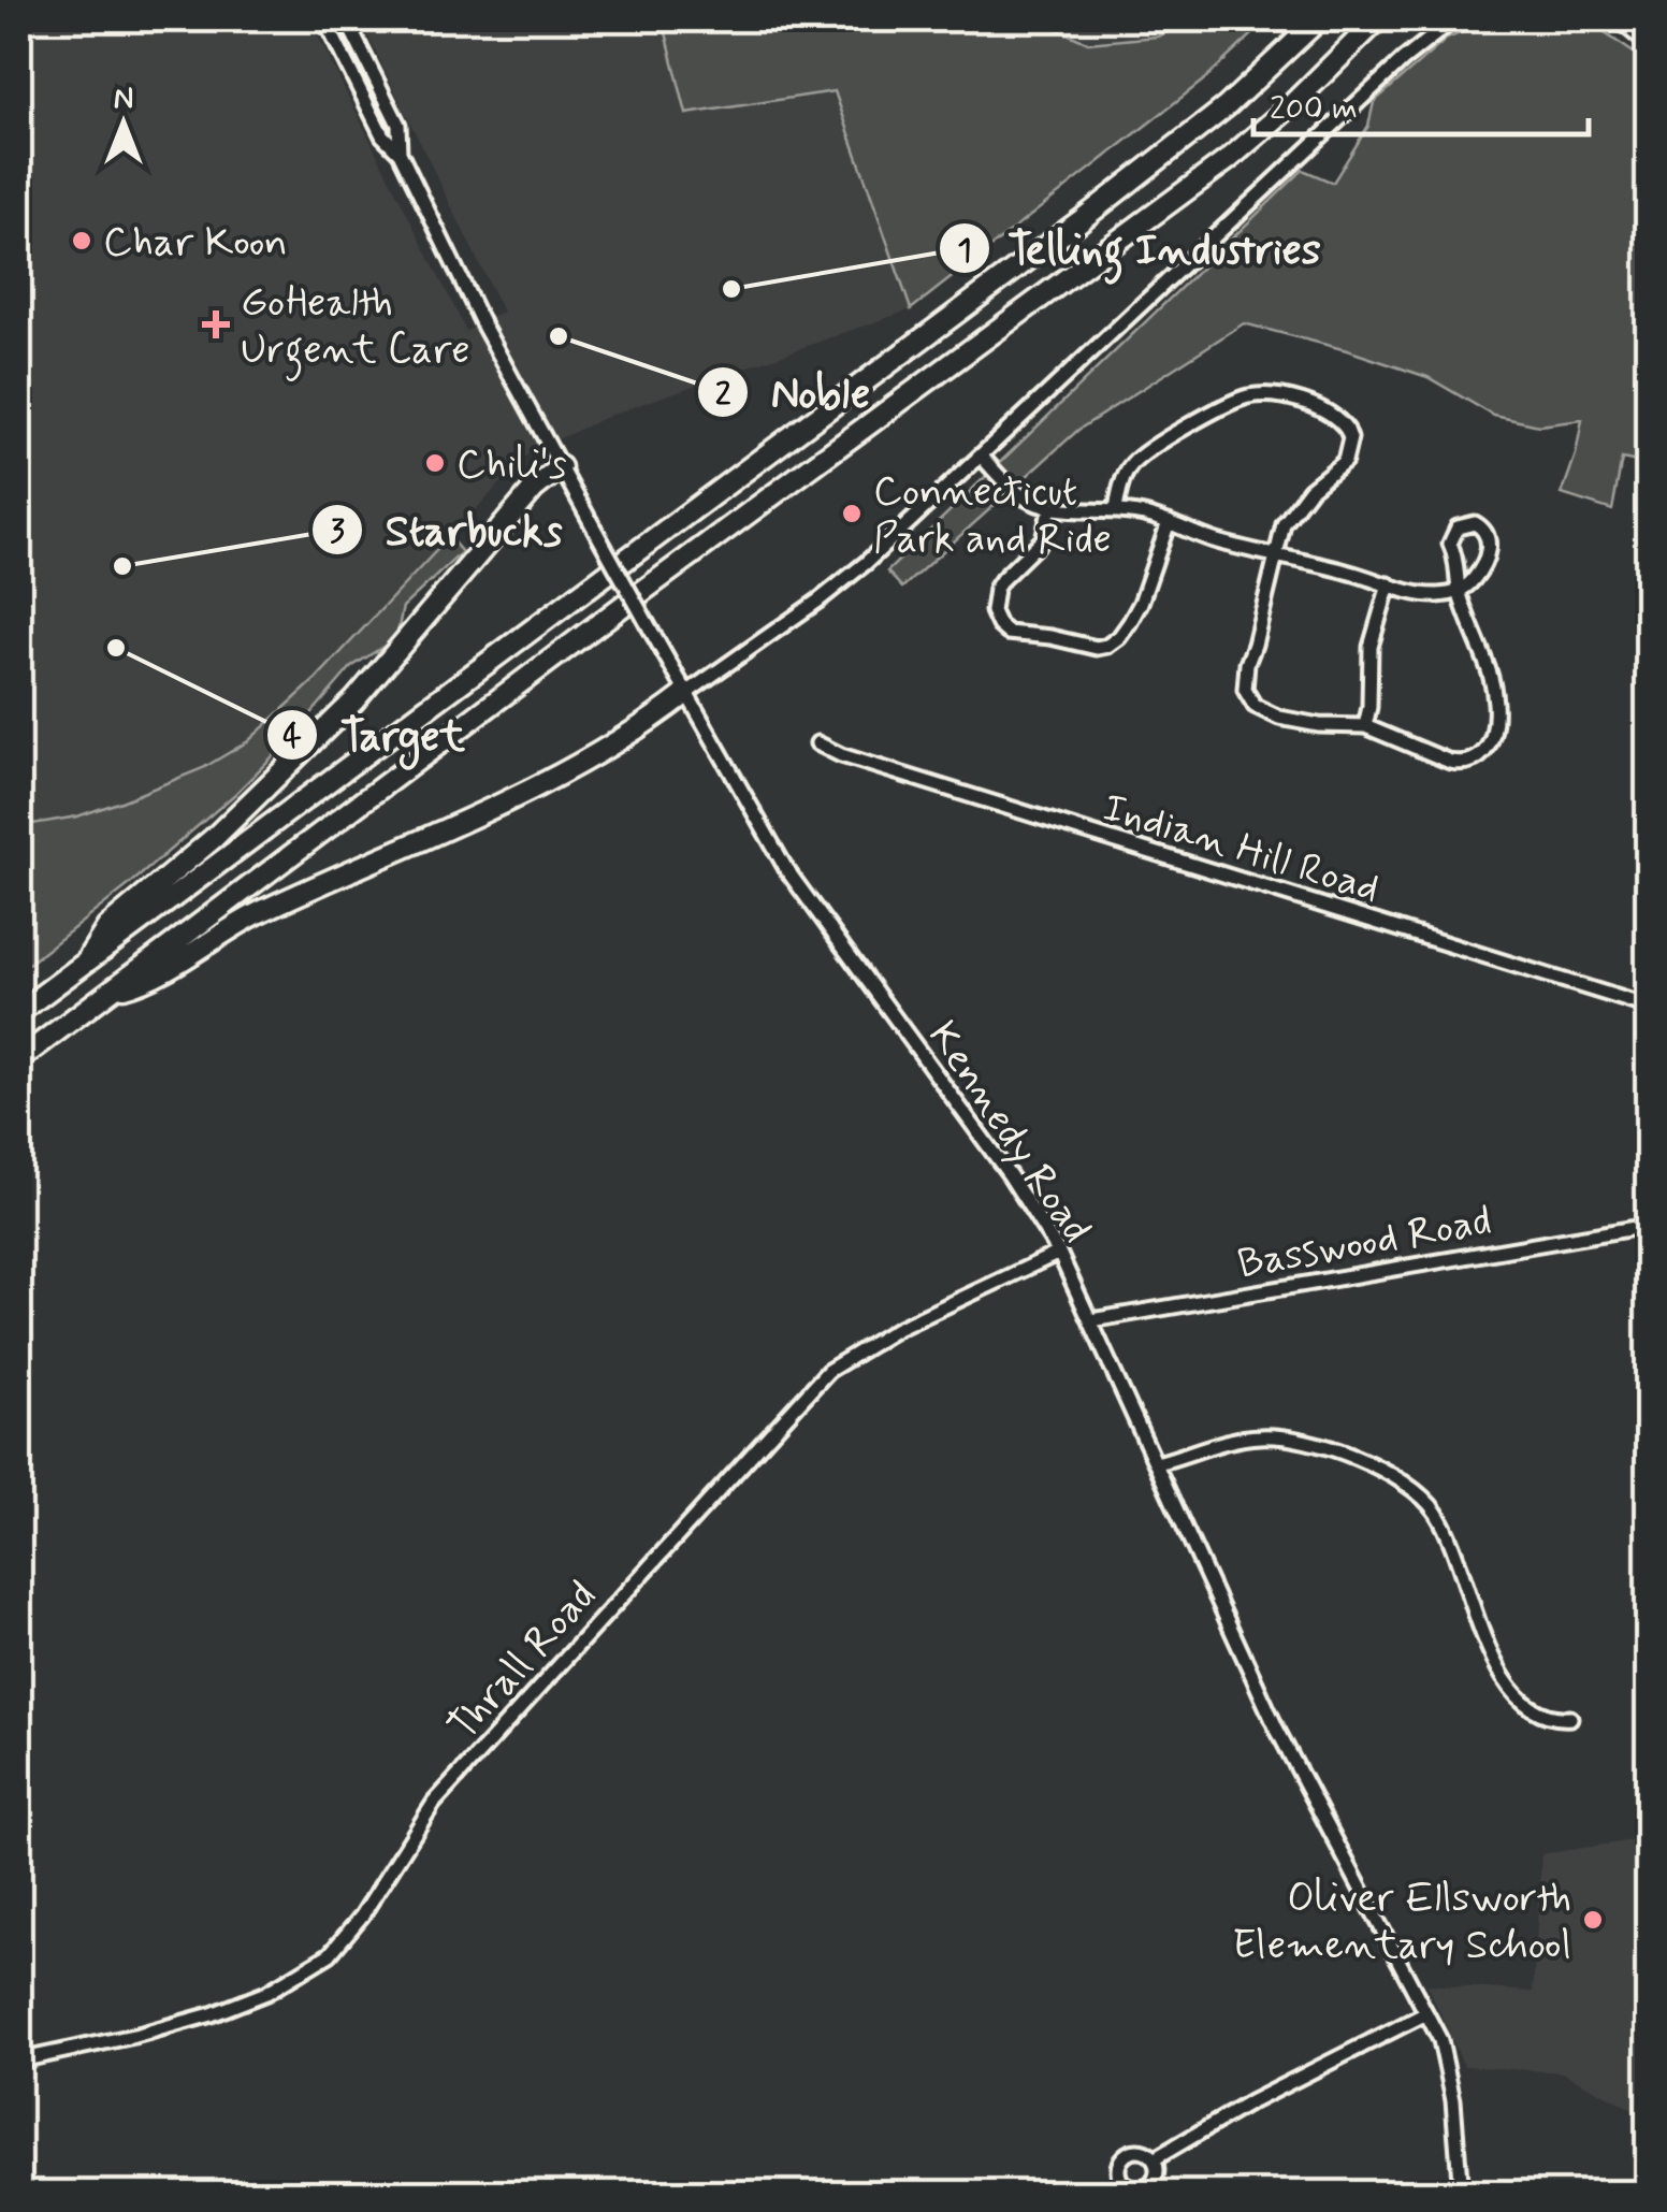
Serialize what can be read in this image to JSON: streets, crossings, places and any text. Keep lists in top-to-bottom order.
{
  "streets": {
    "street": [
      "Indian Hill Road",
      "Kennedy Road",
      "Basswood Road",
      "Thrall Road"
    ]
  },
  "crossings": [
    ["Kennedy Road", "Basswood Road"],
    ["Kennedy Road", "Thrall Road"]
  ],
  "places": {
    "other": [
      "Char Koon",
      "Telling Industries",
      "Noble",
      "Chili's",
      "Connecticut Park and Ride",
      "Starbucks",
      "Target",
      "Oliver Ellsworth Elementary School"
    ],
    "health": ["GoHealth Urgent Care"]
  },
  "scale_bar": "200 m",
  "north": "top"
}
